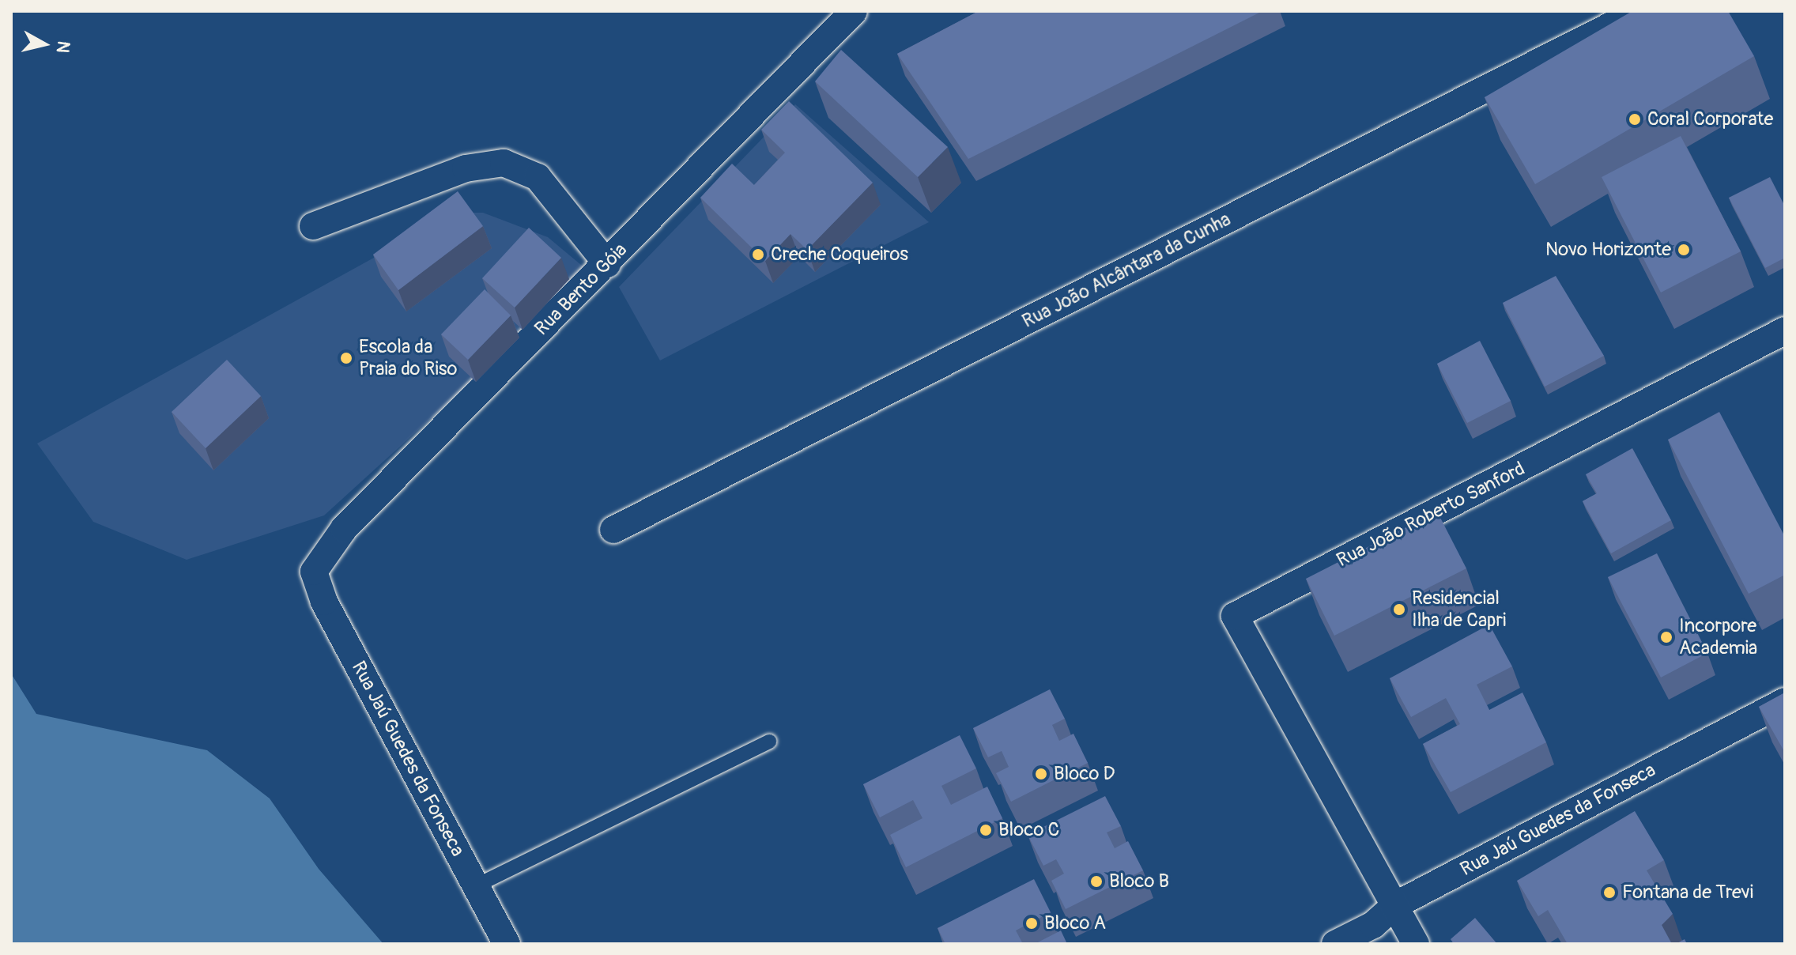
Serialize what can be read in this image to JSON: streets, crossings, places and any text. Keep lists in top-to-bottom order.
{
  "streets": {
    "street": [
      "Rua João Alcântara da Cunha",
      "Rua Bento Góia",
      "Rua João Roberto Sanford",
      "Rua Jaú Guedes da Fonseca"
    ]
  },
  "crossings": [
    ["Rua Bento Góia", "Rua Jaú Guedes da Fonseca"],
    ["Rua João Roberto Sanford", "Rua Jaú Guedes da Fonseca"]
  ],
  "places": [
    "Coral Corporate",
    "Novo Horizonte",
    "Creche Coqueiros",
    "Escola da Praia do Riso",
    "Residencial Ilha de Capri",
    "Incorpore Academia",
    "Bloco D",
    "Bloco C",
    "Bloco B",
    "Fontana de Trevi",
    "Bloco A"
  ],
  "north": "right"
}
